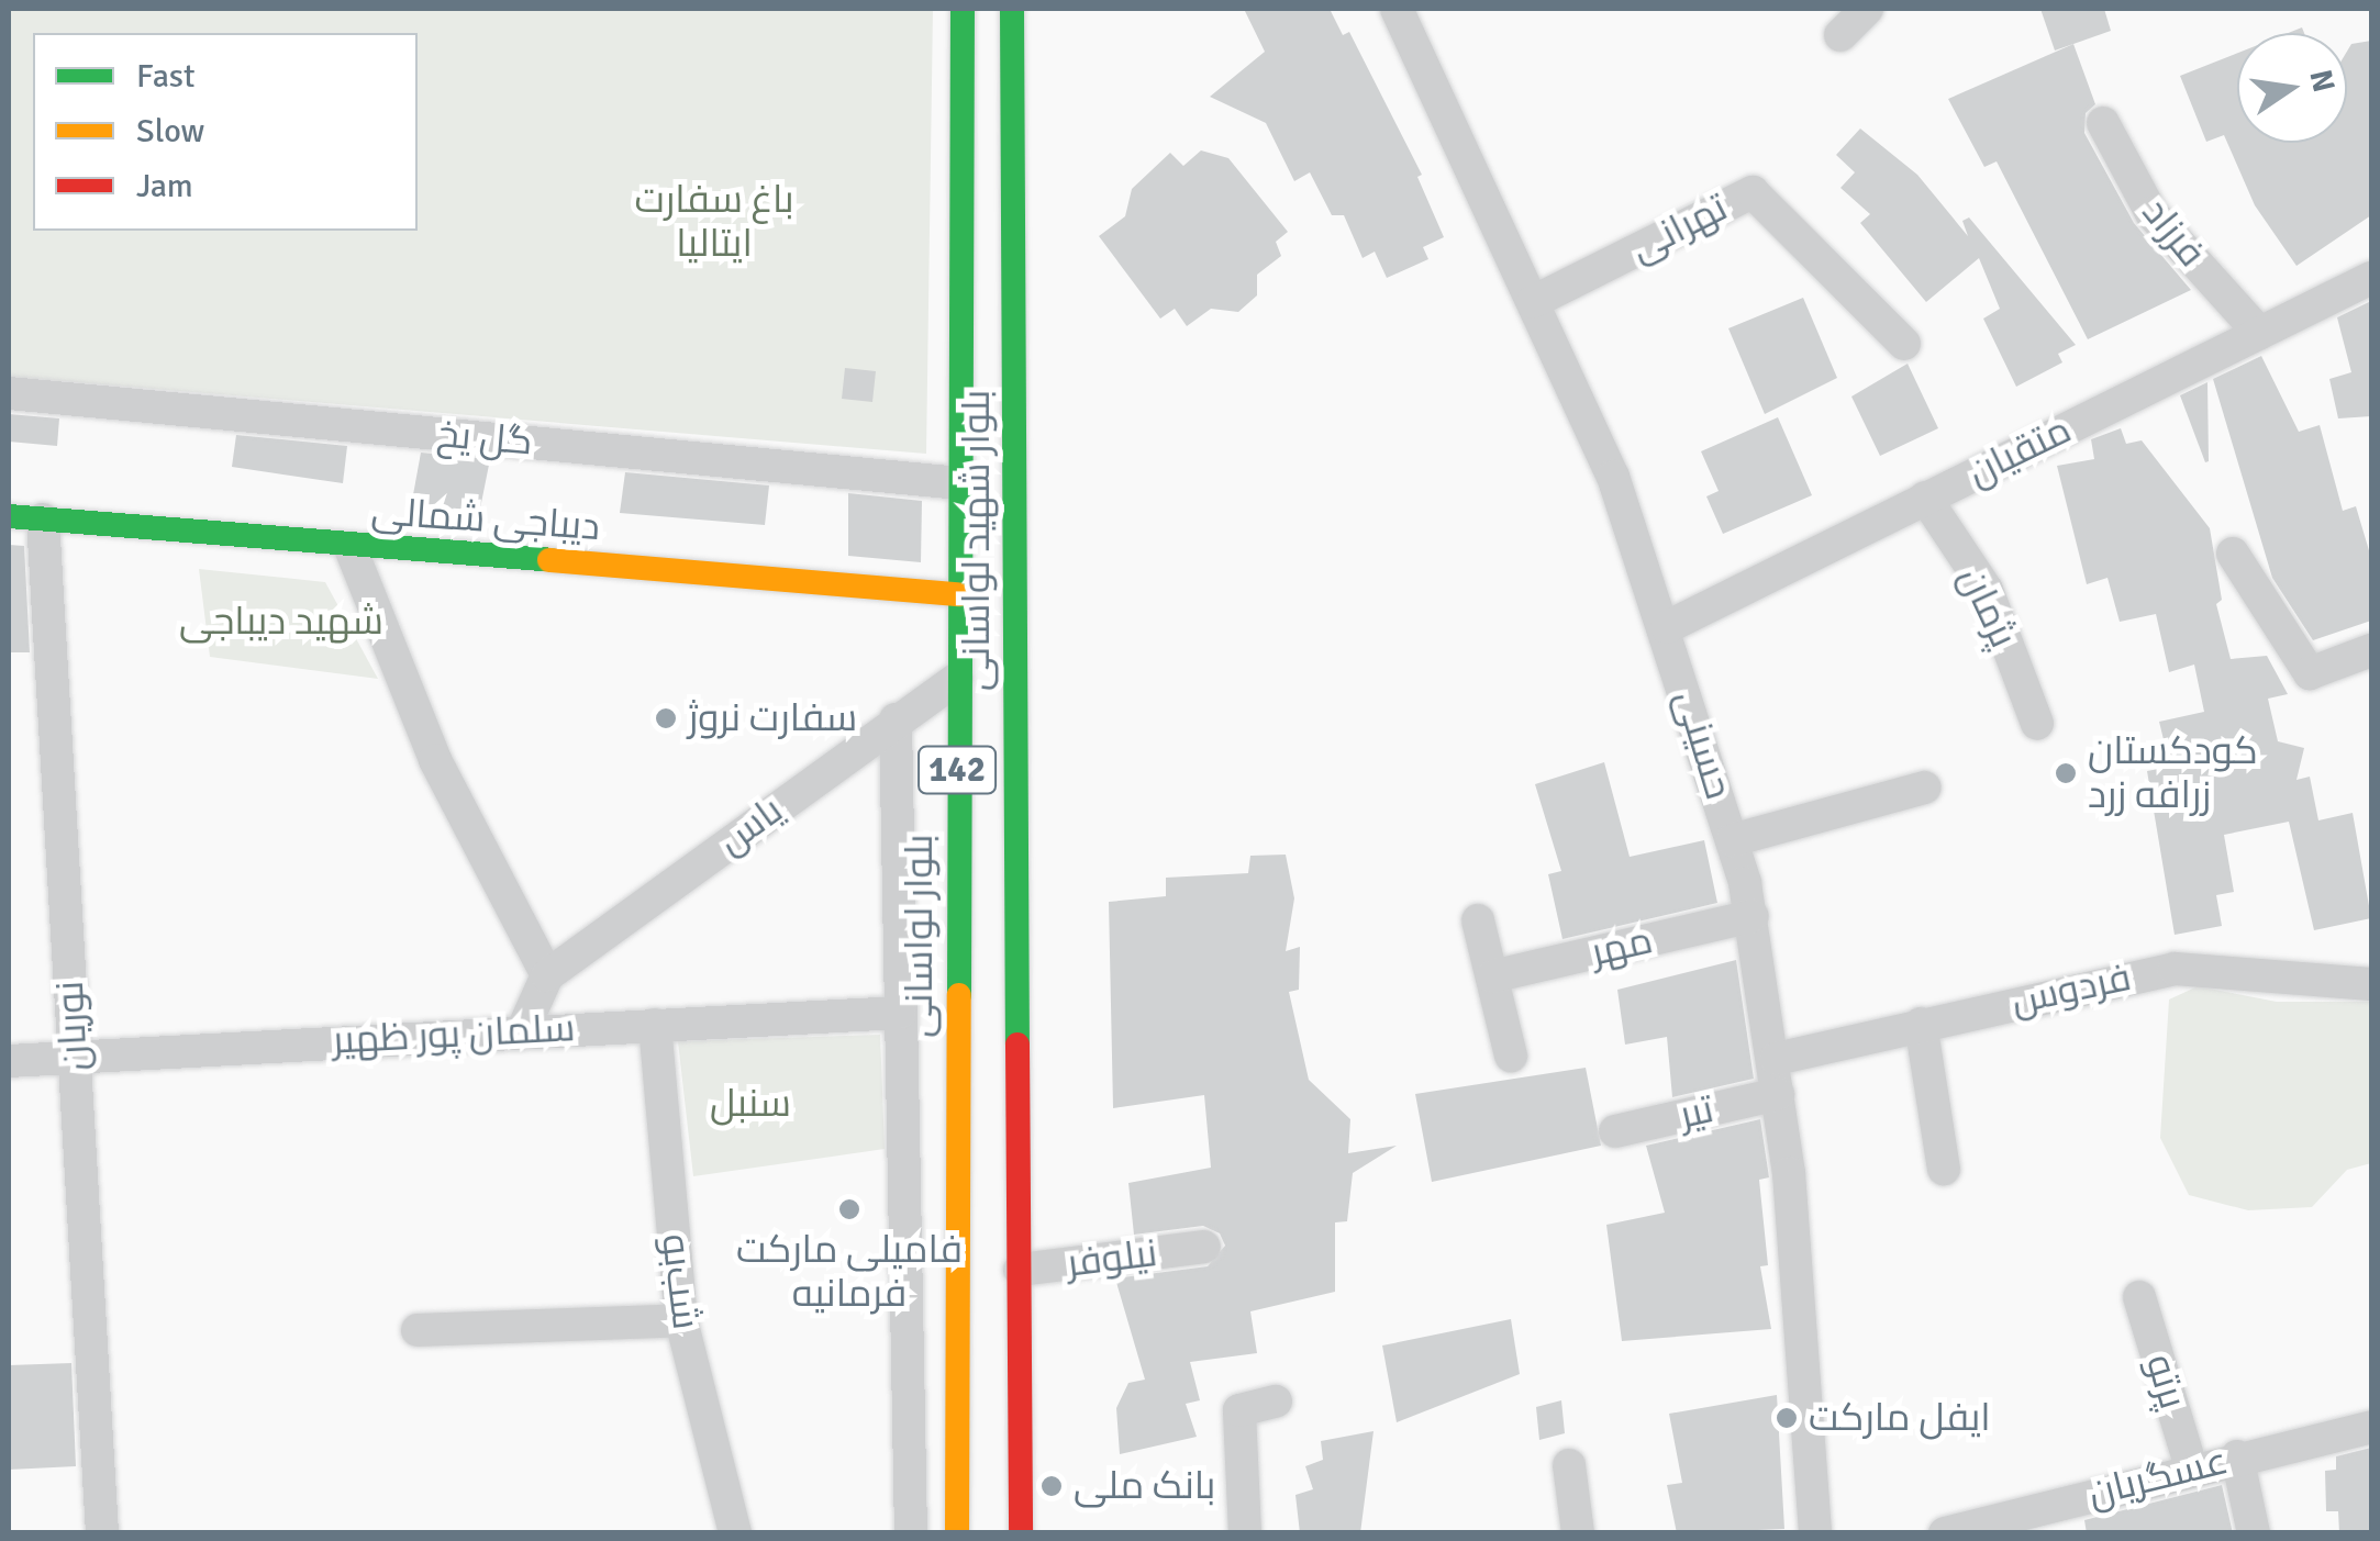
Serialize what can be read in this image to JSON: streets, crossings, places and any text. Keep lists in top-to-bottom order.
{
  "streets": {
    "main road": [
      "دیباجی شمالی",
      "بلوار شهید لواسانی",
      "142",
      "بلوار لواسانی"
    ],
    "street": [
      "تهرانی",
      "فرزاد",
      "گل یخ",
      "متقیان",
      "پژمان",
      "حسینی",
      "یاس",
      "مهر",
      "فردوس",
      "نوریان",
      "سلمان پور ظهیر",
      "تیر",
      "نیلوفر",
      "شب‌بو",
      "پرتو",
      "عسگریان"
    ]
  },
  "crossings": [
    ["تهرانی", "حسینی"],
    ["فرزاد", "متقیان"],
    ["گل یخ", "بلوار لواسانی"],
    ["متقیان", "پژمان"],
    ["متقیان", "حسینی"],
    ["دیباجی شمالی", "بلوار لواسانی"],
    ["دیباجی شمالی", "نوریان"],
    ["بلوار شهید لواسانی", "نیلوفر"],
    ["حسینی", "مهر"],
    ["حسینی", "فردوس"],
    ["حسینی", "تیر"],
    ["یاس", "بلوار لواسانی"],
    ["یاس", "سلمان پور ظهیر"],
    ["نوریان", "سلمان پور ظهیر"],
    ["سلمان پور ظهیر", "شب‌بو"],
    ["پرتو", "عسگریان"]
  ],
  "parks": ["باغ سفارت ایتالیا", "شهید دیباجی", "سنبل"],
  "places": [
    "سفارت نروژ",
    "کودکستان زرافه زرد",
    "فامیلی مارکت فرمانیه",
    "ایفل مارکت",
    "بانک ملی"
  ],
  "legend": ["Fast", "Slow", "Jam"],
  "north": "right"
}
